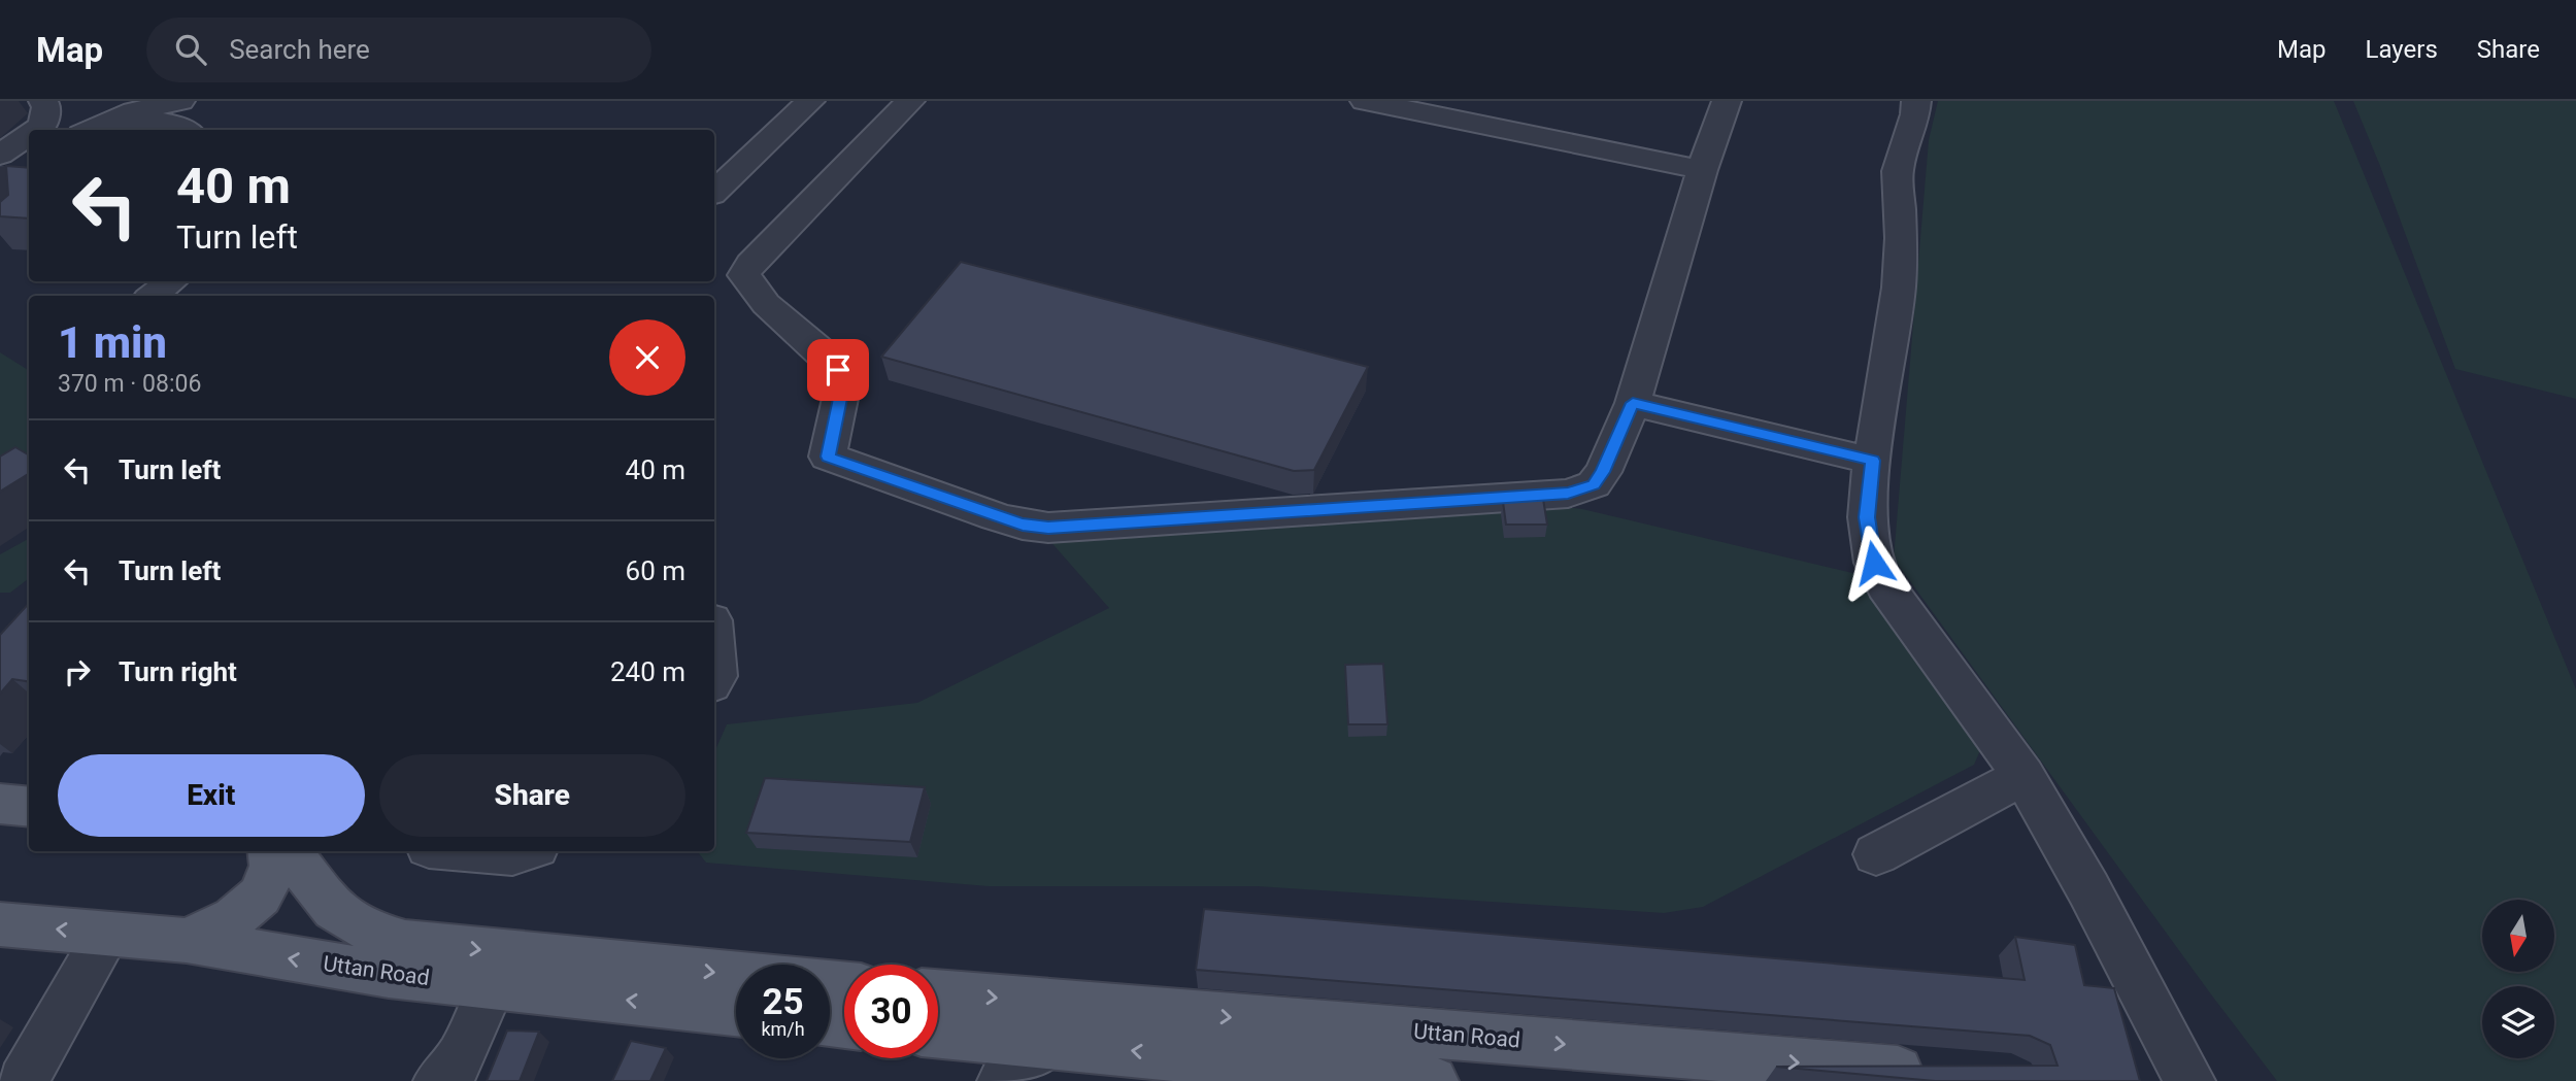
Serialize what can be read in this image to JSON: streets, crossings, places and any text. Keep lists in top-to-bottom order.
{
  "streets": {
    "main road": ["Uttan Road"]
  },
  "north": "bottom",
  "page": {
    "header": "Map",
    "search": "Search here",
    "nav": ["Map", "Layers", "Share"],
    "turn": ["40 m", "Turn left"],
    "heading": ["1 min", "370 m · 08:06"],
    "list": [
      {
        "name": "Turn left",
        "value": "40 m"
      },
      {
        "name": "Turn left",
        "value": "60 m"
      },
      {
        "name": "Turn right",
        "value": "240 m"
      }
    ],
    "buttons": ["Exit", "Share"],
    "speed": "25 km/h",
    "limit": "30"
  }
}
